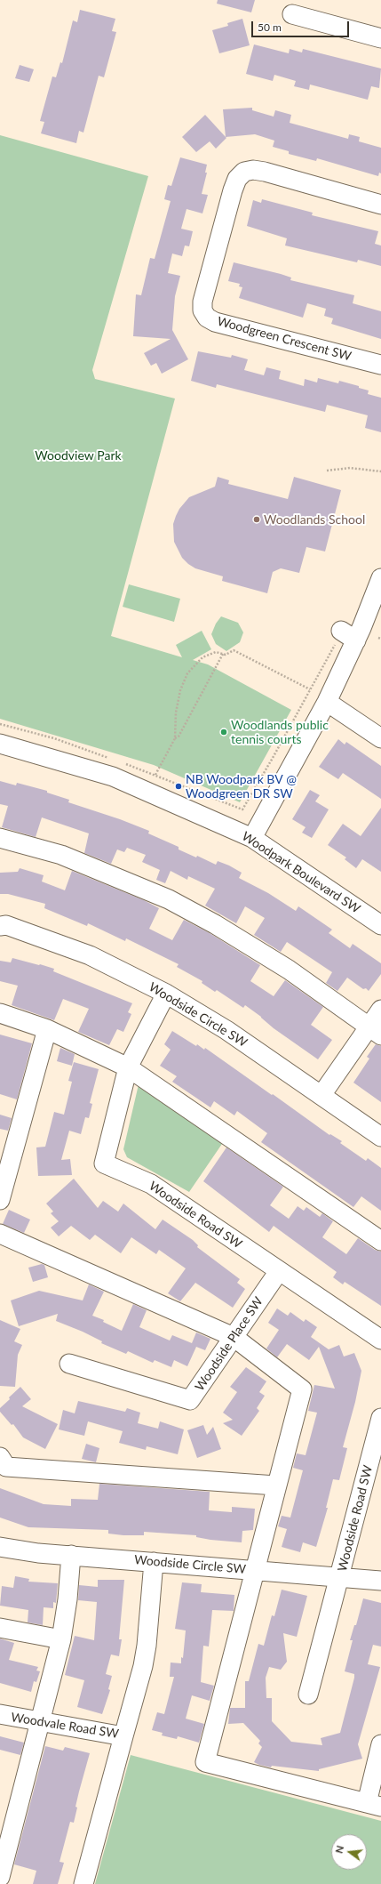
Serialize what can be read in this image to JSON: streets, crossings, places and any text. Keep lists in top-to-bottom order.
{
  "streets": {
    "street": [
      "Woodgreen Crescent SW",
      "Woodpark Boulevard SW",
      "Woodside Circle SW",
      "Woodside Road SW",
      "Woodside Place SW",
      "Woodvale Road SW"
    ]
  },
  "crossings": [
    ["Woodside Circle SW", "Woodside Road SW"],
    ["Woodside Circle SW", "Woodvale Road SW"],
    ["Woodside Road SW", "Woodside Place SW"]
  ],
  "parks": ["Woodview Park"],
  "places": ["Woodlands School", "Woodlands public tennis courts", "NB Woodpark BV @ Woodgreen DR SW"],
  "scale_bar": "50 m",
  "north": "left"
}
